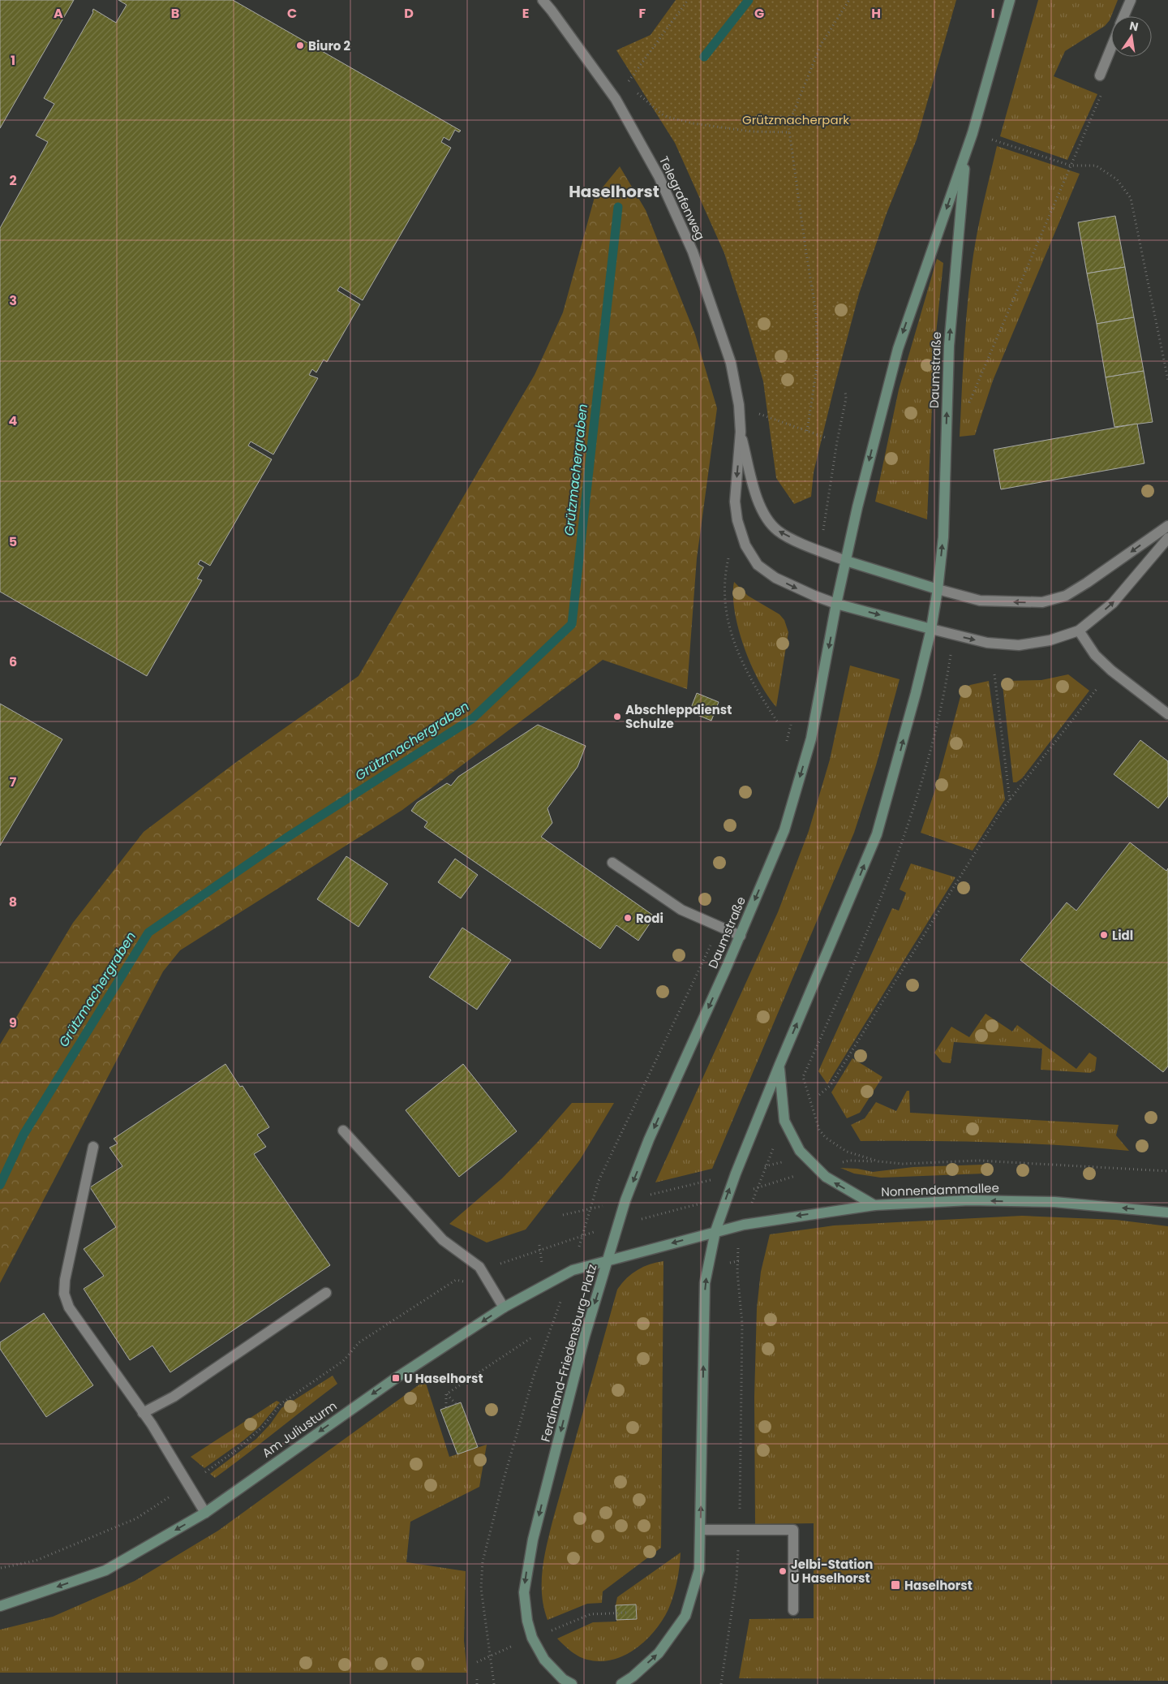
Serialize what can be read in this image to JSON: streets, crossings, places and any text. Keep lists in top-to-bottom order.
{
  "streets": {
    "main road": [
      "Daumstraße",
      "Nonnendammallee",
      "Ferdinand-Friedensburg-Platz",
      "Am Juliusturm"
    ],
    "street": ["Telegrafenweg"]
  },
  "crossings": [
    ["Telegrafenweg", "Daumstraße"],
    ["Daumstraße", "Nonnendammallee"],
    ["Daumstraße", "Ferdinand-Friedensburg-Platz"],
    ["Daumstraße", "Am Juliusturm"],
    ["Nonnendammallee", "Ferdinand-Friedensburg-Platz"],
    ["Ferdinand-Friedensburg-Platz", "Am Juliusturm"]
  ],
  "one_way": ["Nonnendammallee", "Ferdinand-Friedensburg-Platz", "Am Juliusturm"],
  "districts": ["Haselhorst"],
  "water": ["Grützmachergraben"],
  "parks": ["Grützmacherpark"],
  "places": {
    "other": [
      "Biuro 2",
      "Abschleppdienst Schulze",
      "Rodi",
      "Lidl",
      "Jelbi-Station U Haselhorst"
    ],
    "transit": ["U Haselhorst", "Haselhorst"]
  },
  "north": "top",
  "grid": {
    "columns": [
      "A",
      "B",
      "C",
      "D",
      "E",
      "F",
      "G",
      "H",
      "I"
    ],
    "rows": [
      "1",
      "2",
      "3",
      "4",
      "5",
      "6",
      "7",
      "8",
      "9"
    ]
  }
}
